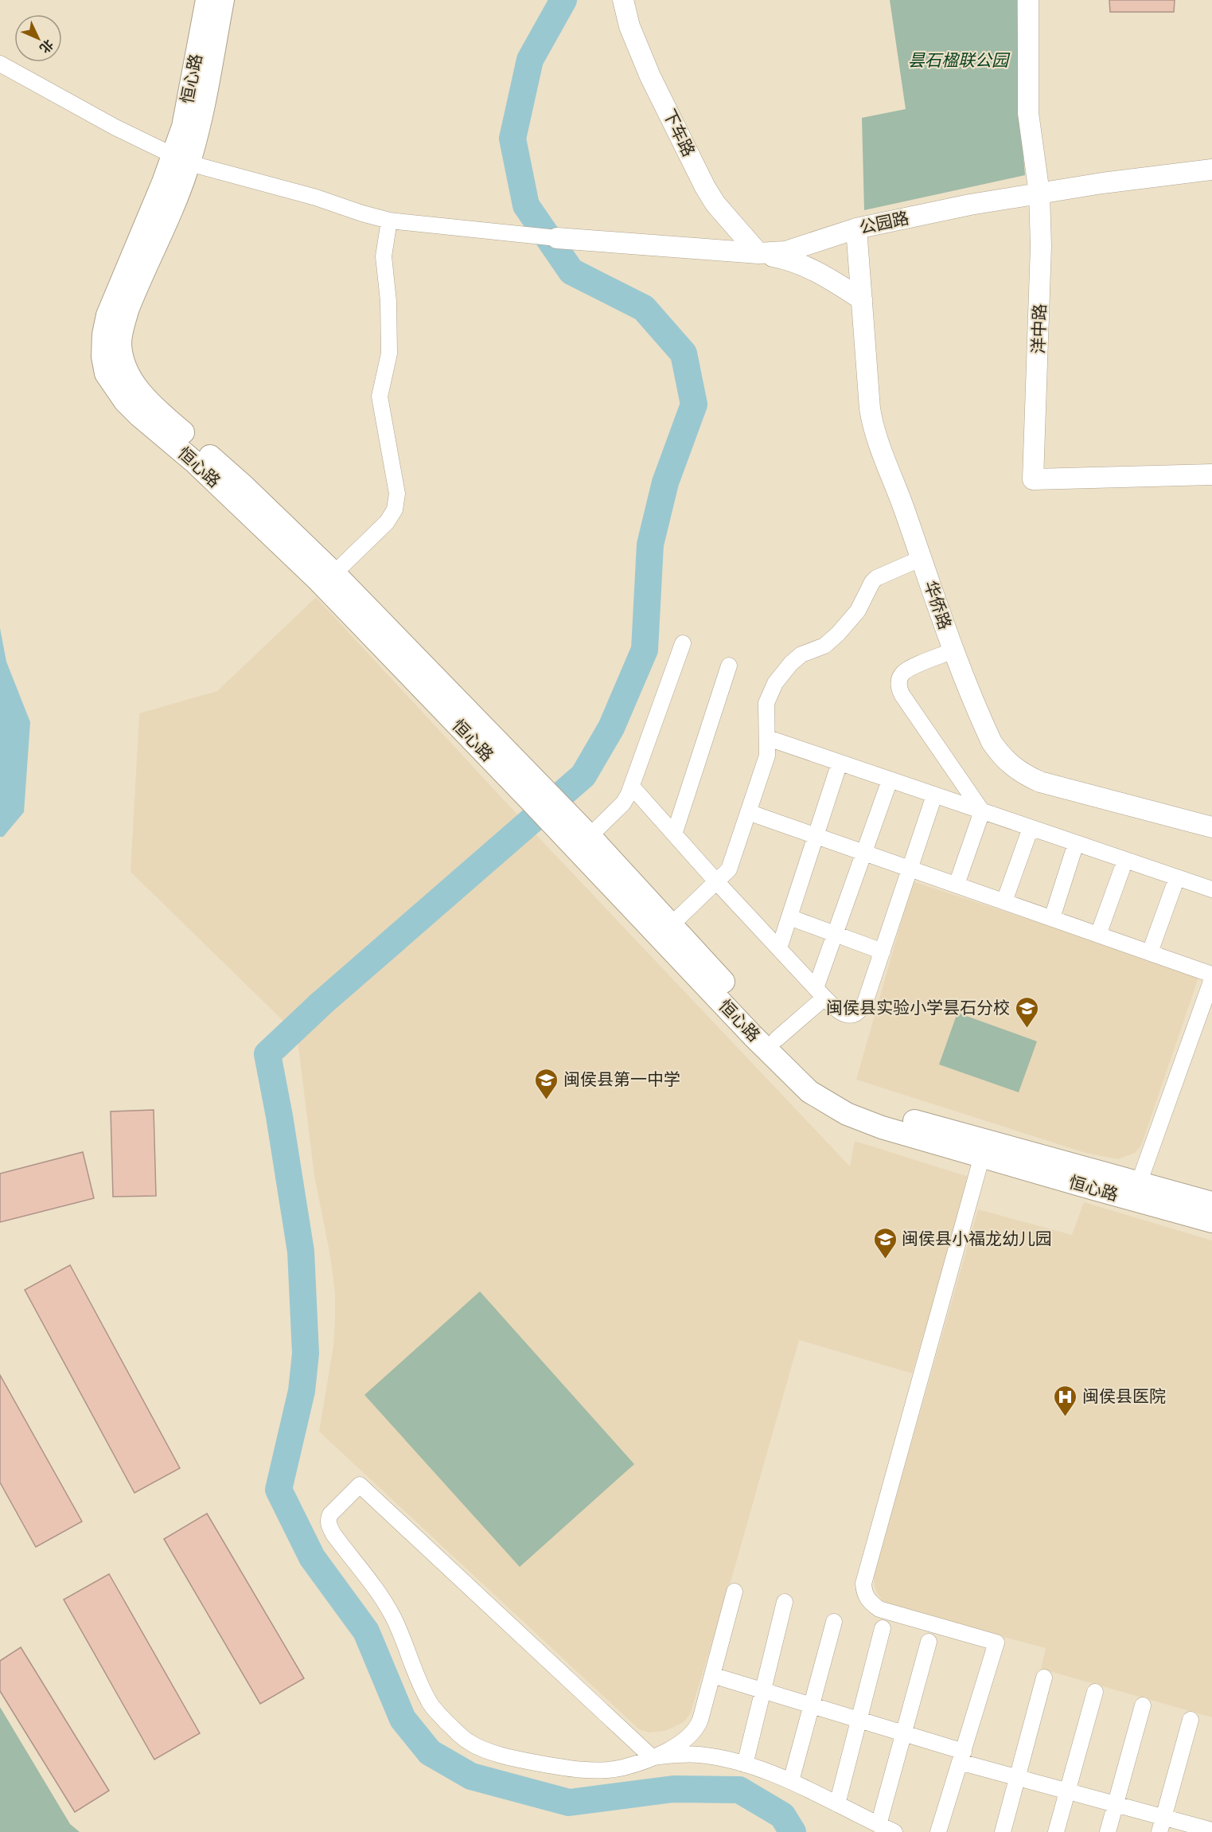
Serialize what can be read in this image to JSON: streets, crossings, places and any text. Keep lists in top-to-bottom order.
{
  "streets": {
    "main road": ["恒心路"],
    "street": [
      "下车路",
      "公园路",
      "洋中路",
      "华侨路"
    ]
  },
  "crossings": [
    ["下车路", "公园路"],
    ["公园路", "洋中路"],
    ["公园路", "华侨路"]
  ],
  "parks": ["昙石楹联公园"],
  "places": {
    "school or university": ["闽侯县实验小学昙石分校", "闽侯县第一中学", "闽侯县小福龙幼儿园"],
    "hospital": ["闽侯县医院"]
  },
  "north": "bottom right"
}
